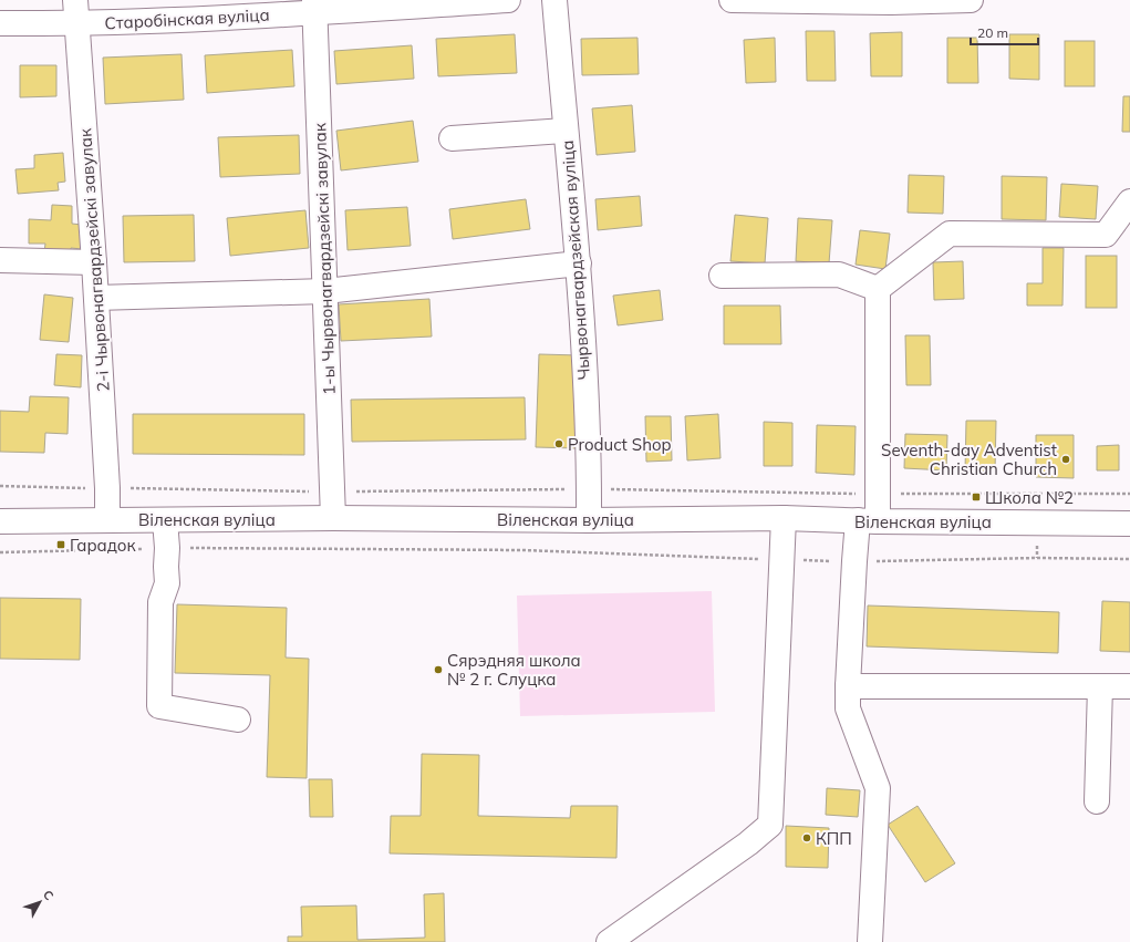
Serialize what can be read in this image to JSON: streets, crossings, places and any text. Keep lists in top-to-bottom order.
{
  "streets": {
    "street": [
      "Старобінская вуліца",
      "1-ы Чырвонагвардзейскі завулак",
      "2-і Чырвонагвардзейскі завулак",
      "Чырвонагвардзейская вуліца",
      "Віленская вуліца"
    ]
  },
  "crossings": [
    ["Старобінская вуліца", "1-ы Чырвонагвардзейскі завулак"],
    ["Старобінская вуліца", "2-і Чырвонагвардзейскі завулак"],
    ["1-ы Чырвонагвардзейскі завулак", "Віленская вуліца"],
    ["2-і Чырвонагвардзейскі завулак", "Віленская вуліца"],
    ["Чырвонагвардзейская вуліца", "Віленская вуліца"]
  ],
  "places": {
    "other": [
      "Product Shop",
      "Seventh-day Adventist Christian Church",
      "Сярэдняя школа № 2 г. Слуцка",
      "КПП"
    ],
    "transit": ["Школа №2", "Гарадок"]
  },
  "scale_bar": "20 m",
  "north": "top right"
}
